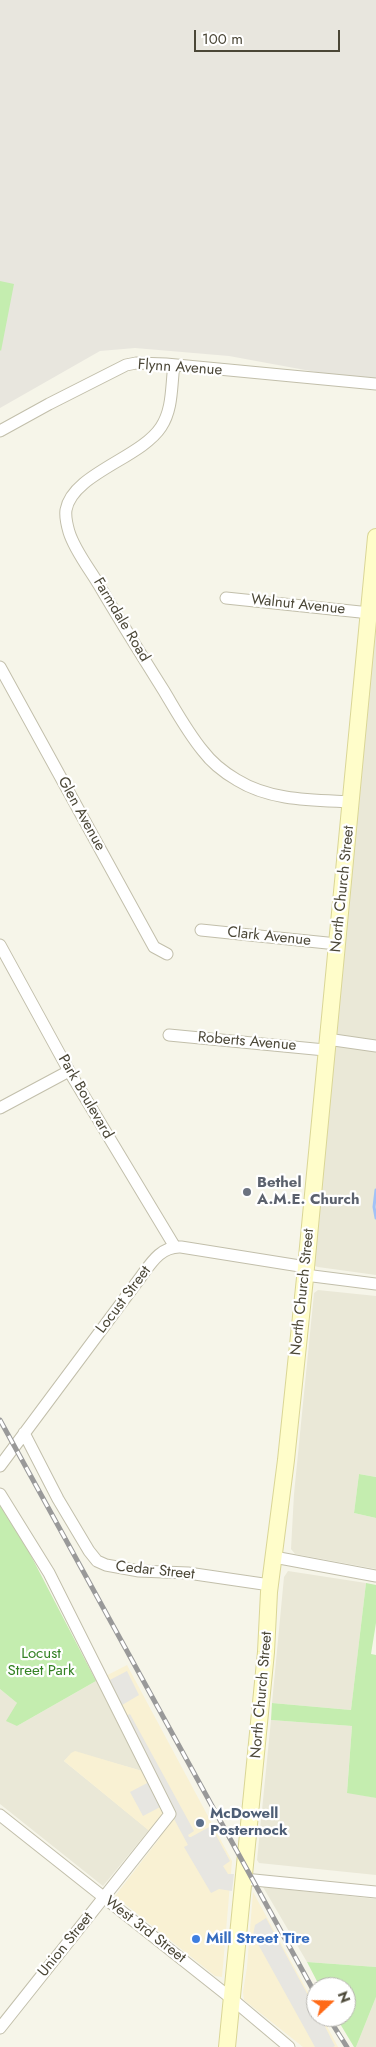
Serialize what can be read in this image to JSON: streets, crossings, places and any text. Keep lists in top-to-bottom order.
{
  "streets": {
    "main road": ["North Church Street"],
    "street": [
      "Flynn Avenue",
      "Walnut Avenue",
      "Farmdale Road",
      "Glen Avenue",
      "Clark Avenue",
      "Roberts Avenue",
      "Park Boulevard",
      "Locust Street",
      "Cedar Street",
      "West 3rd Street",
      "Union Street"
    ]
  },
  "crossings": [
    ["Flynn Avenue", "Farmdale Road"],
    ["Walnut Avenue", "North Church Street"],
    ["Farmdale Road", "North Church Street"],
    ["North Church Street", "Clark Avenue"],
    ["North Church Street", "Roberts Avenue"],
    ["North Church Street", "Cedar Street"],
    ["North Church Street", "West 3rd Street"],
    ["Park Boulevard", "Locust Street"],
    ["Locust Street", "Cedar Street"],
    ["West 3rd Street", "Union Street"]
  ],
  "parks": ["Locust Street Park"],
  "places": ["Bethel A.M.E. Church", "McDowell Posternock", "Mill Street Tire"],
  "scale_bar": "100 m",
  "north": "right"
}
